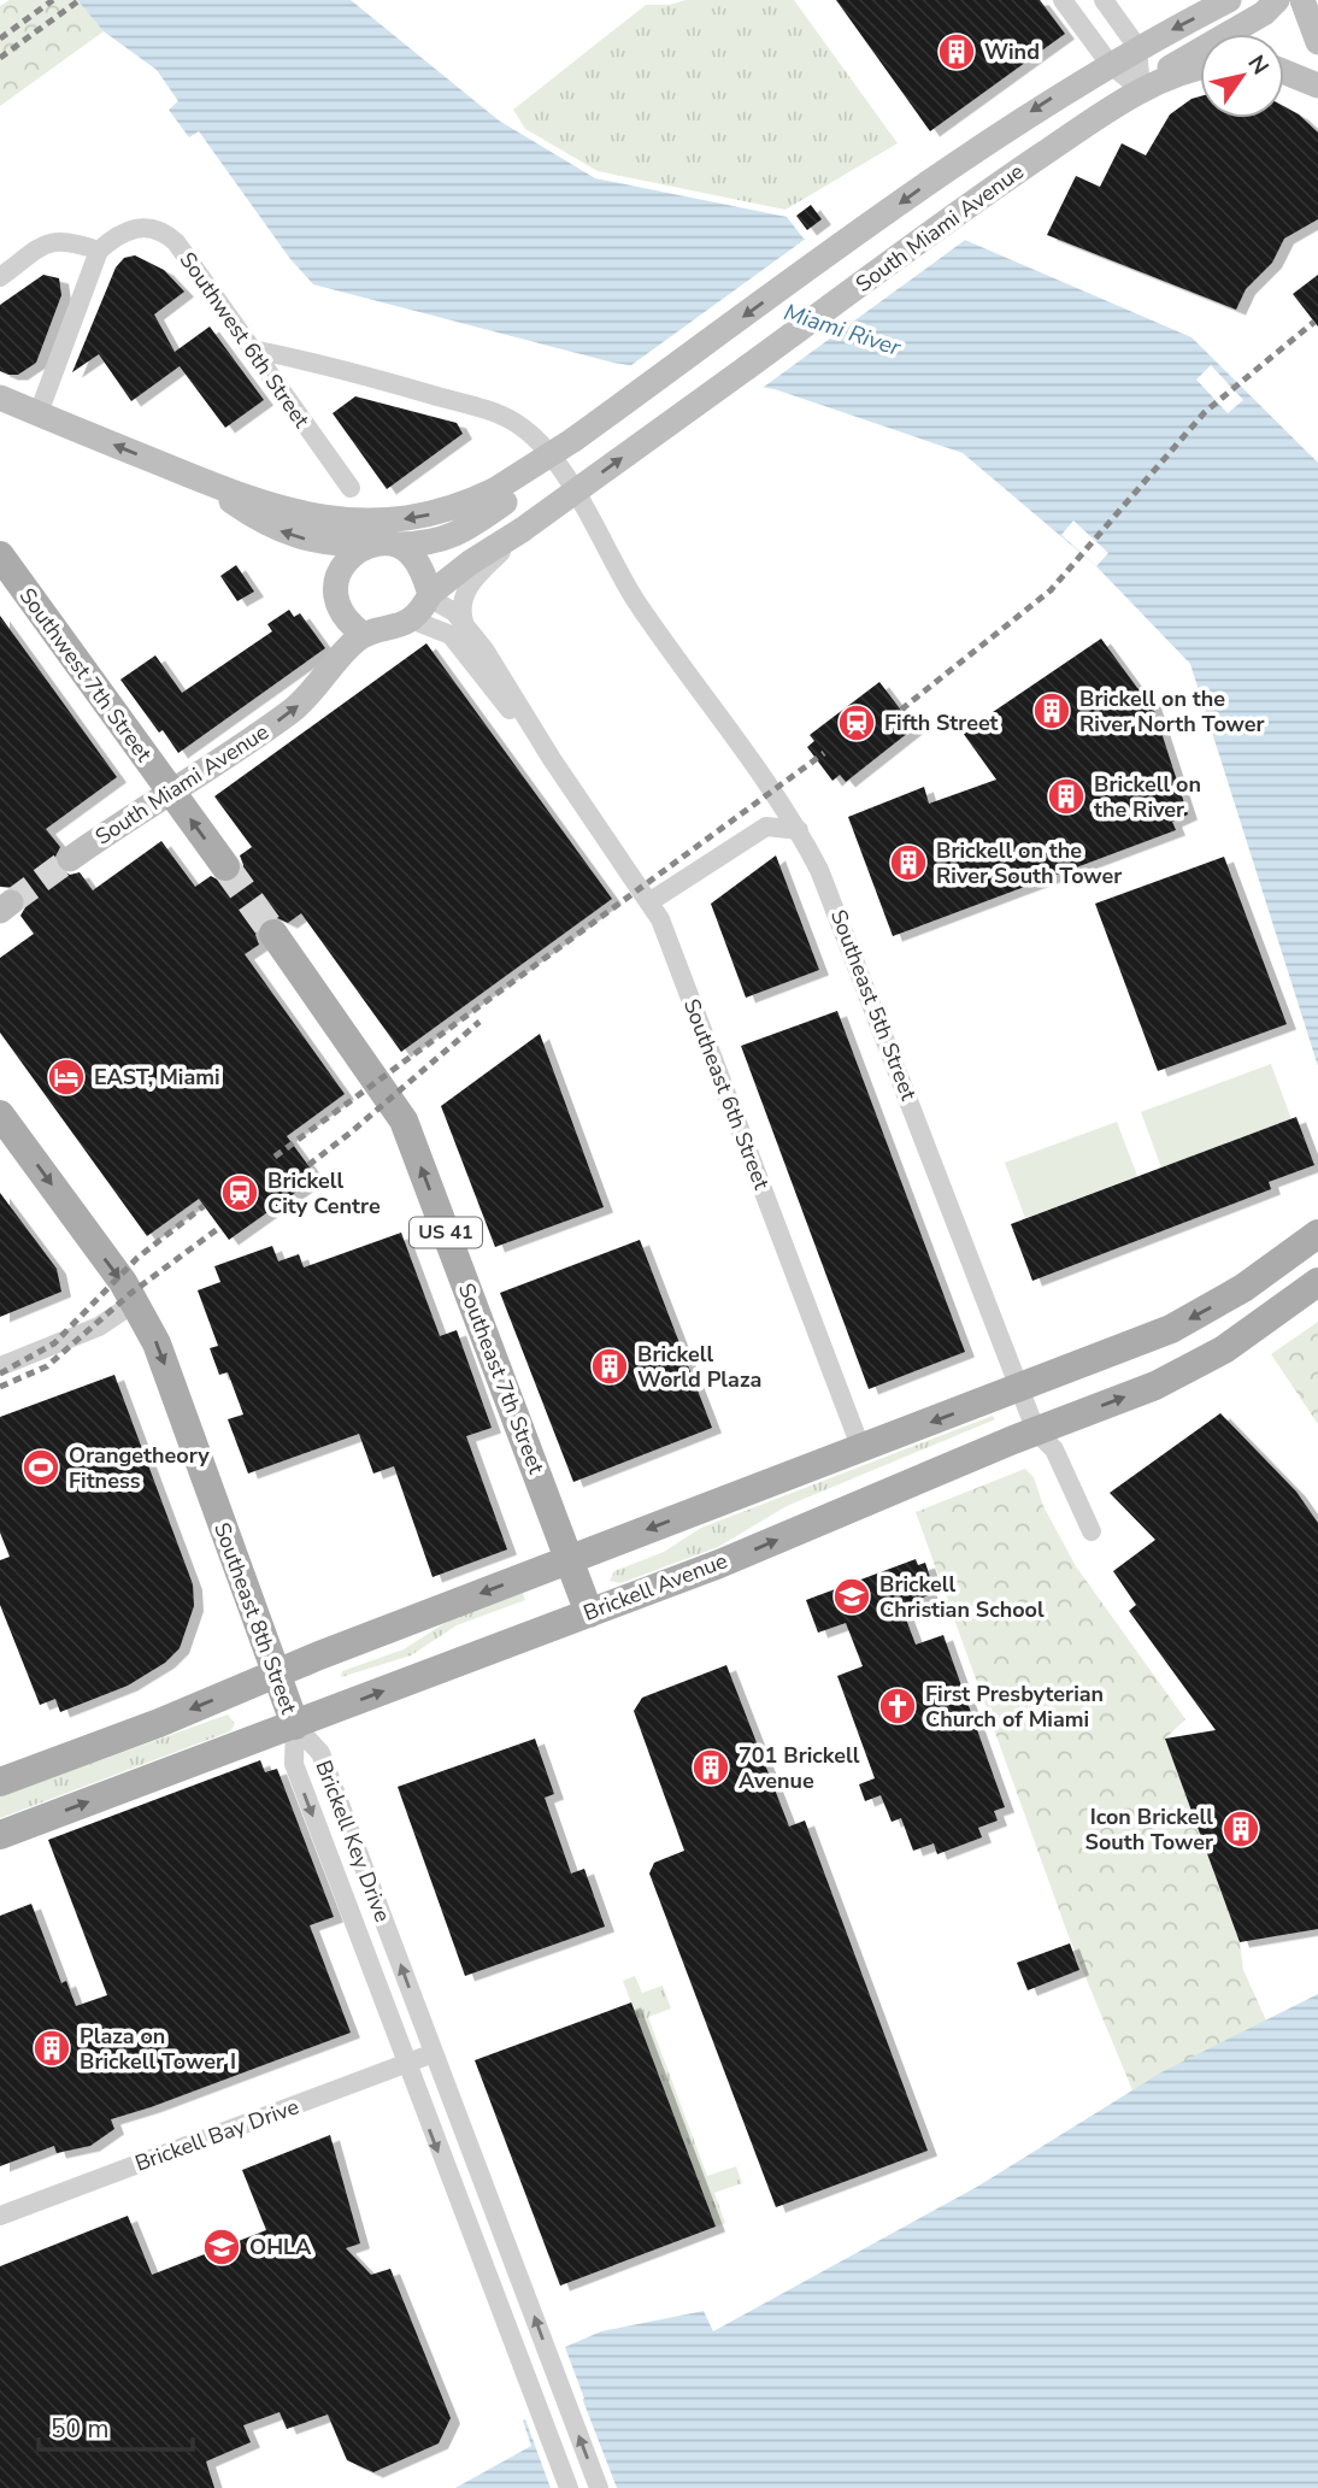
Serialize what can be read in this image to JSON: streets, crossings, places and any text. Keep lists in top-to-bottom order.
{
  "streets": {
    "main road": [
      "South Miami Avenue",
      "Southwest 7th Street",
      "US 41",
      "Southeast 7th Street",
      "Brickell Avenue",
      "Southeast 8th Street"
    ],
    "street": [
      "Southwest 6th Street",
      "Southeast 5th Street",
      "Southeast 6th Street",
      "Brickell Key Drive",
      "Brickell Bay Drive"
    ]
  },
  "crossings": [
    ["South Miami Avenue", "Southwest 7th Street"],
    ["South Miami Avenue", "Southeast 6th Street"],
    ["Southwest 6th Street", "Southeast 5th Street"],
    ["Southeast 5th Street", "Brickell Avenue"],
    ["Southeast 7th Street", "Brickell Avenue"],
    ["Brickell Avenue", "Southeast 8th Street"],
    ["Brickell Avenue", "Brickell Key Drive"],
    ["Southeast 8th Street", "Brickell Key Drive"],
    ["Brickell Key Drive", "Brickell Bay Drive"]
  ],
  "one_way": ["Southeast 7th Street", "Southeast 8th Street"],
  "water": ["Miami River"],
  "places": {
    "building": [
      "Wind",
      "Brickell on the River North Tower",
      "Brickell on the River",
      "Brickell on the River South Tower",
      "Brickell World Plaza",
      "701 Brickell Avenue",
      "Icon Brickell South Tower",
      "Plaza on Brickell Tower I"
    ],
    "station": ["Fifth Street", "Brickell City Centre"],
    "hotel": ["EAST, Miami"],
    "sports": ["Orangetheory Fitness"],
    "school or university": ["Brickell Christian School", "OHLA"],
    "church": ["First Presbyterian Church of Miami"]
  },
  "scale_bar": "50 m",
  "north": "top right"
}
